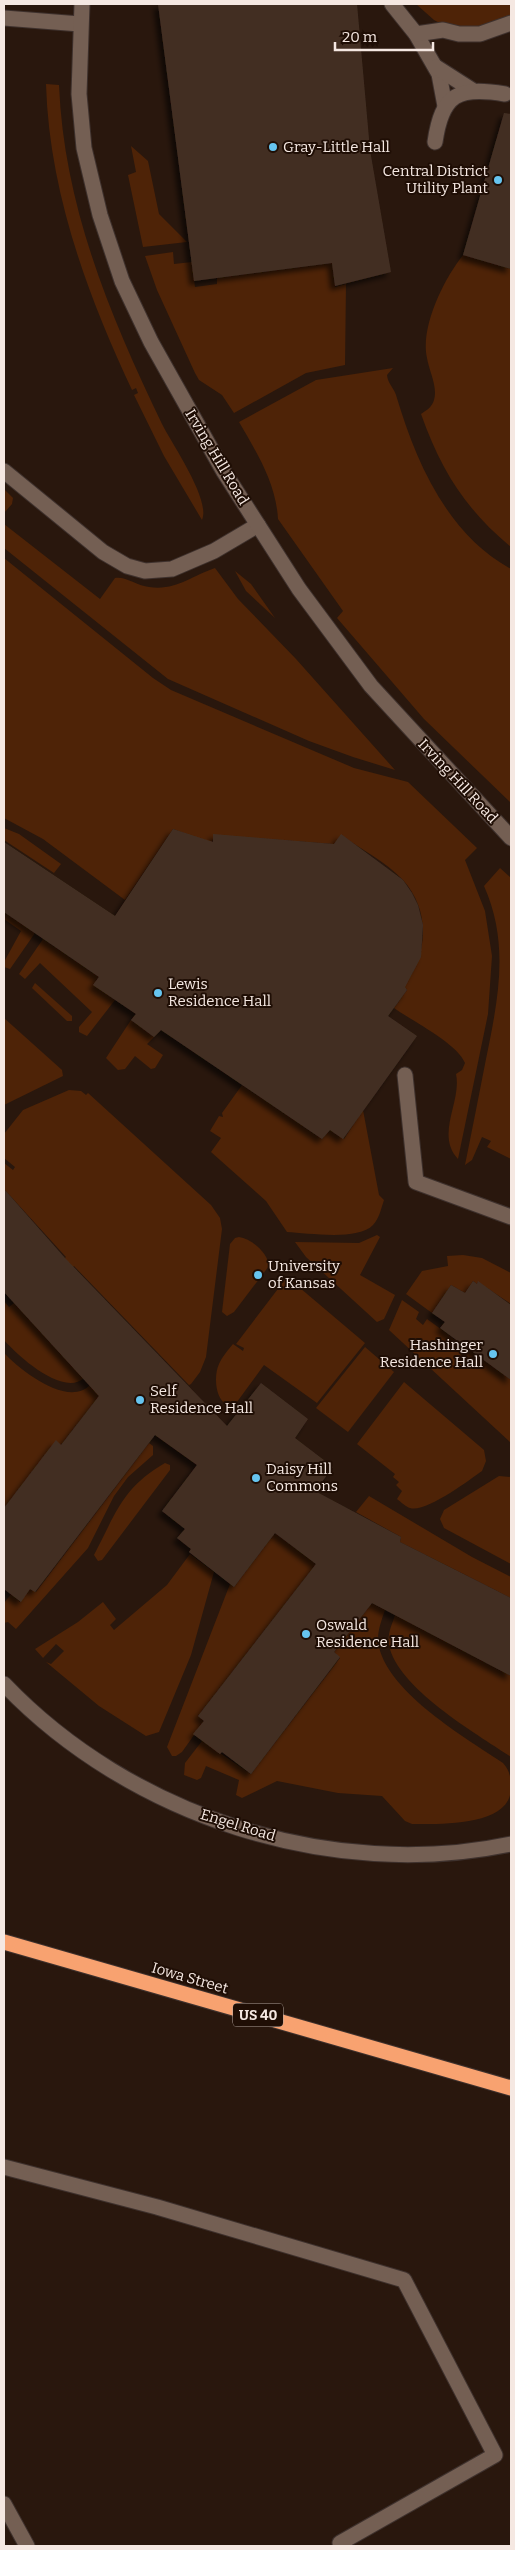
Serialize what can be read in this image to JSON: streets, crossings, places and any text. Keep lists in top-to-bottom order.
{
  "streets": {
    "highway": ["Iowa Street", "US 40"],
    "street": ["Irving Hill Road", "Engel Road"]
  },
  "places": [
    "Gray-Little Hall",
    "Central District Utility Plant",
    "Lewis Residence Hall",
    "University of Kansas",
    "Hashinger Residence Hall",
    "Self Residence Hall",
    "Daisy Hill Commons",
    "Oswald Residence Hall"
  ],
  "scale_bar": "20 m"
}
